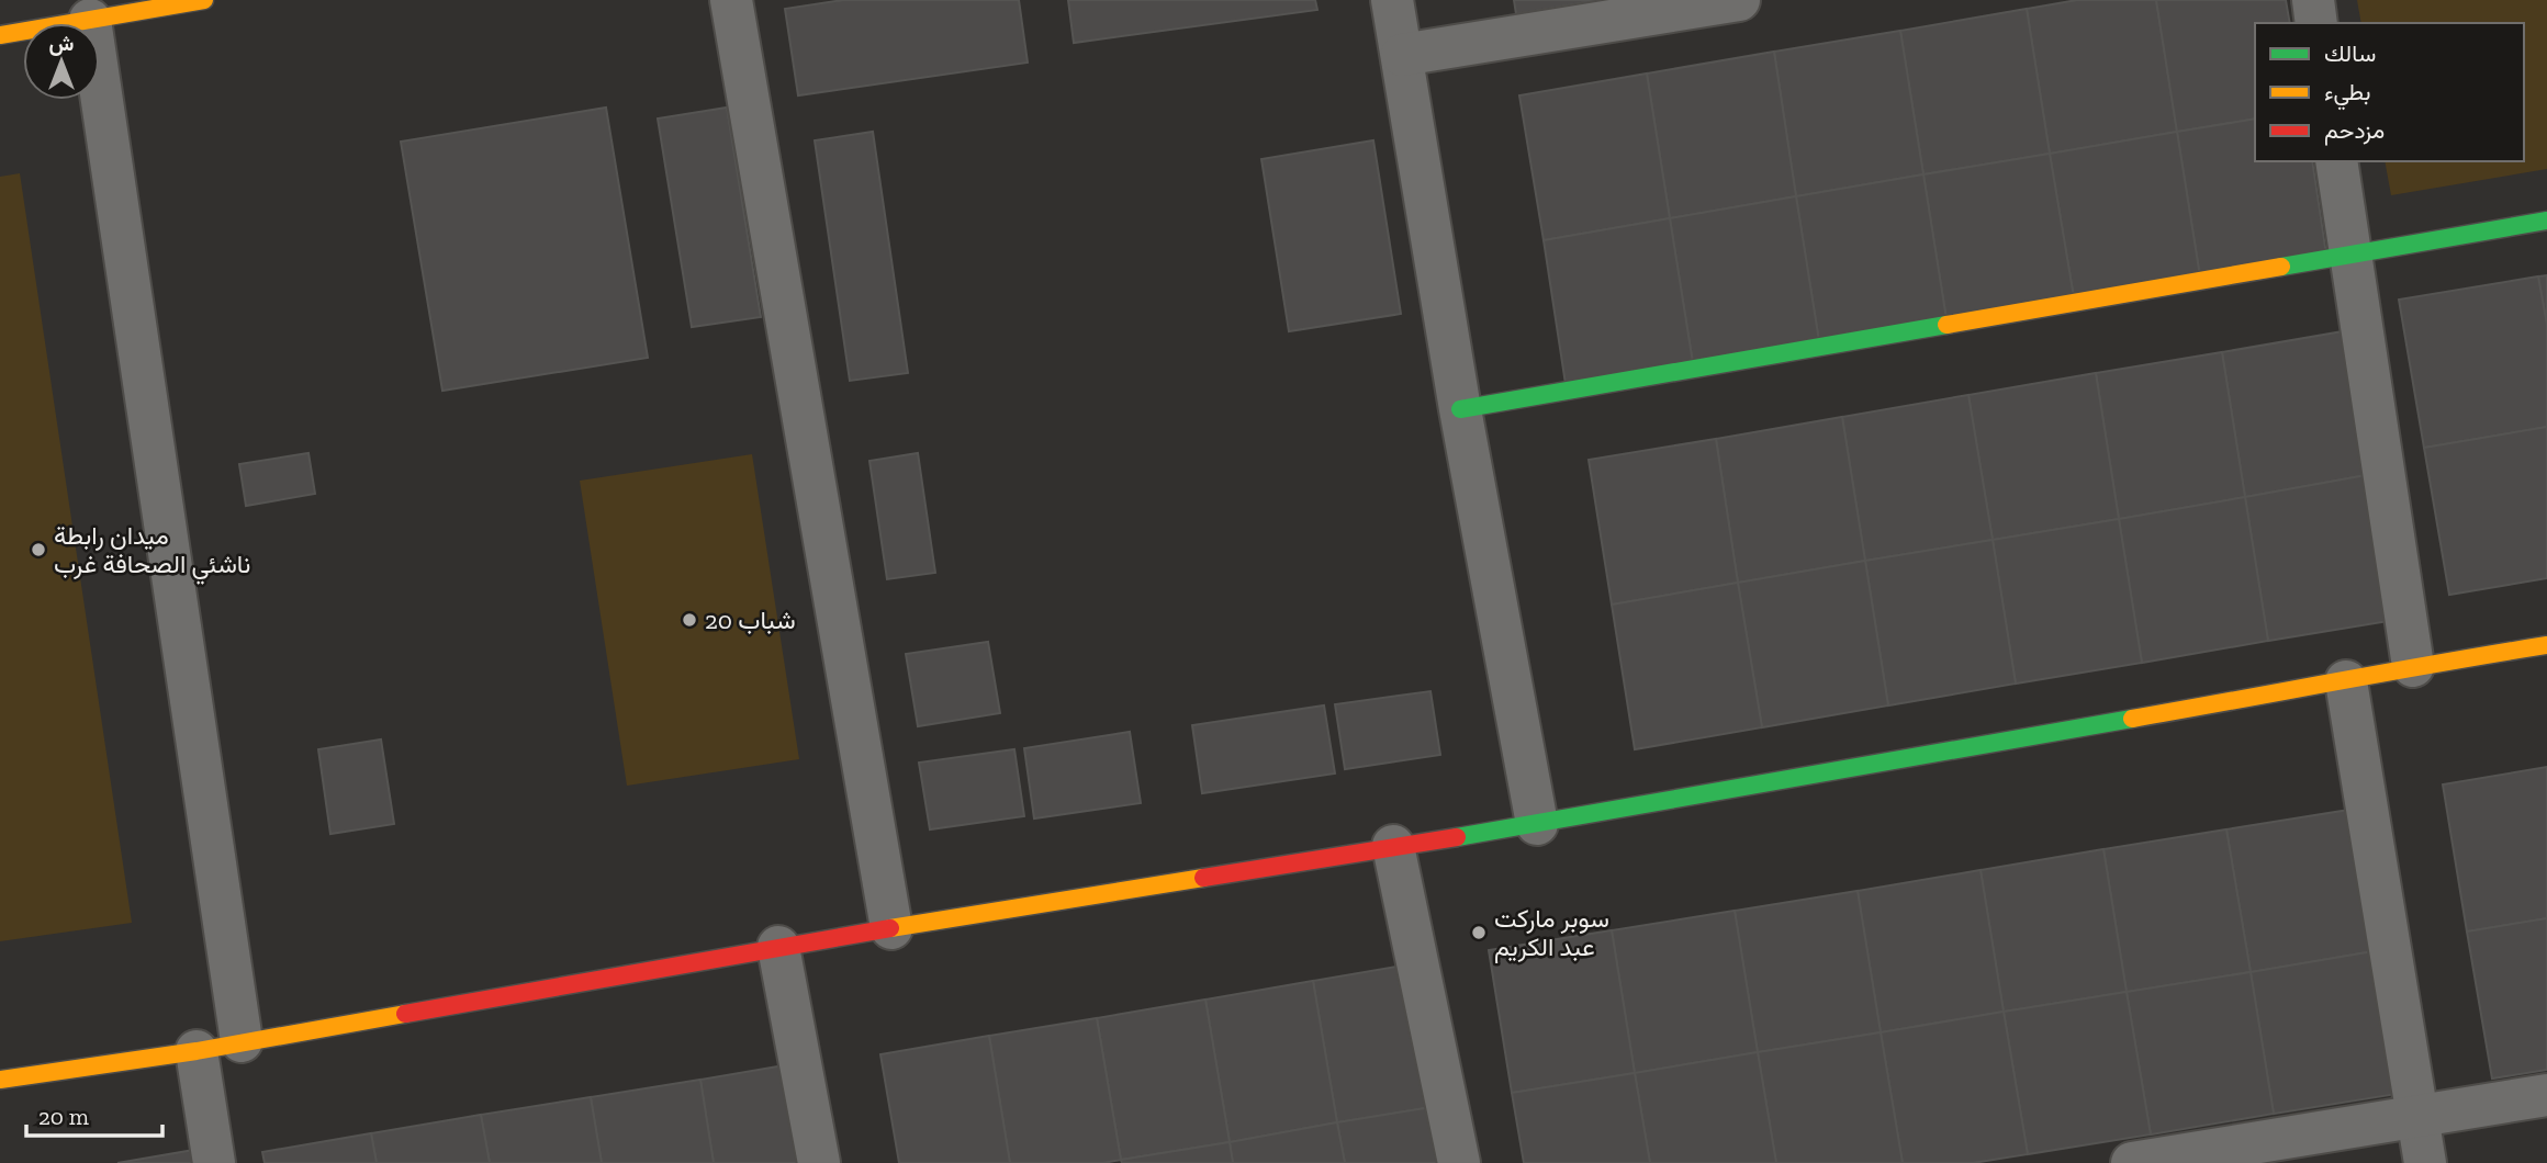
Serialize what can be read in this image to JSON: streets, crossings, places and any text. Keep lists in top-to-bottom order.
{
  "places": ["ميدان رابطة ناشئي الصحافة غرب", "شباب 20", "سوبر ماركت عبد الكريم"],
  "legend": ["سالك", "بطيء", "مزدحم"],
  "scale_bar": "20 m",
  "north": "top"
}
